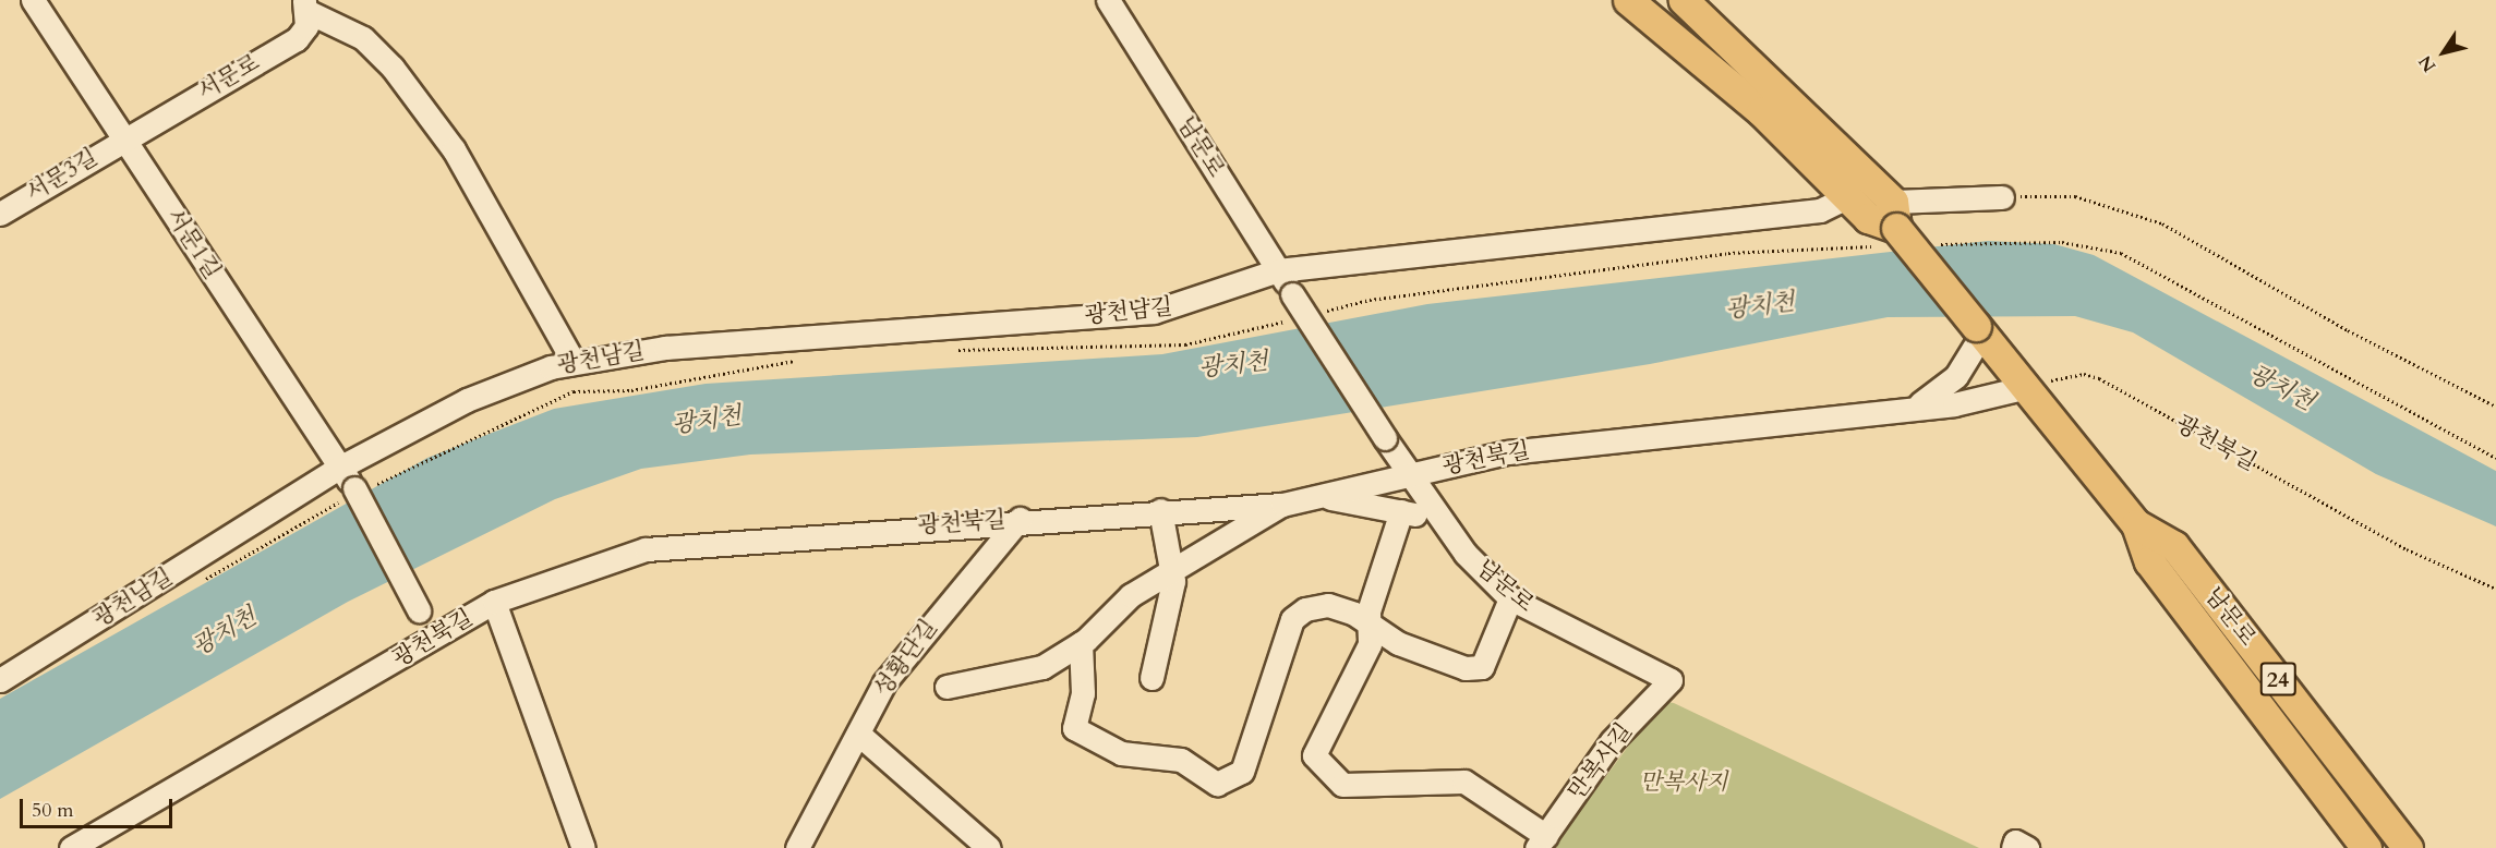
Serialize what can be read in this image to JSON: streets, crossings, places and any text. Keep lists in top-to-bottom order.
{
  "streets": {
    "main road": ["남문로", "24"],
    "street": [
      "서문로",
      "서문3길",
      "서문1길",
      "광천남길",
      "광천북길",
      "성황단길",
      "만복사길"
    ]
  },
  "crossings": [
    ["서문로", "서문3길"],
    ["서문로", "서문1길"],
    ["남문로", "광천남길"],
    ["남문로", "광천북길"],
    ["남문로", "만복사길"],
    ["서문3길", "서문1길"],
    ["서문1길", "광천남길"],
    ["서문1길", "광천북길"],
    ["광천북길", "성황단길"]
  ],
  "water": ["광치천"],
  "parks": ["만복사지"],
  "scale_bar": "50 m",
  "north": "bottom left"
}
